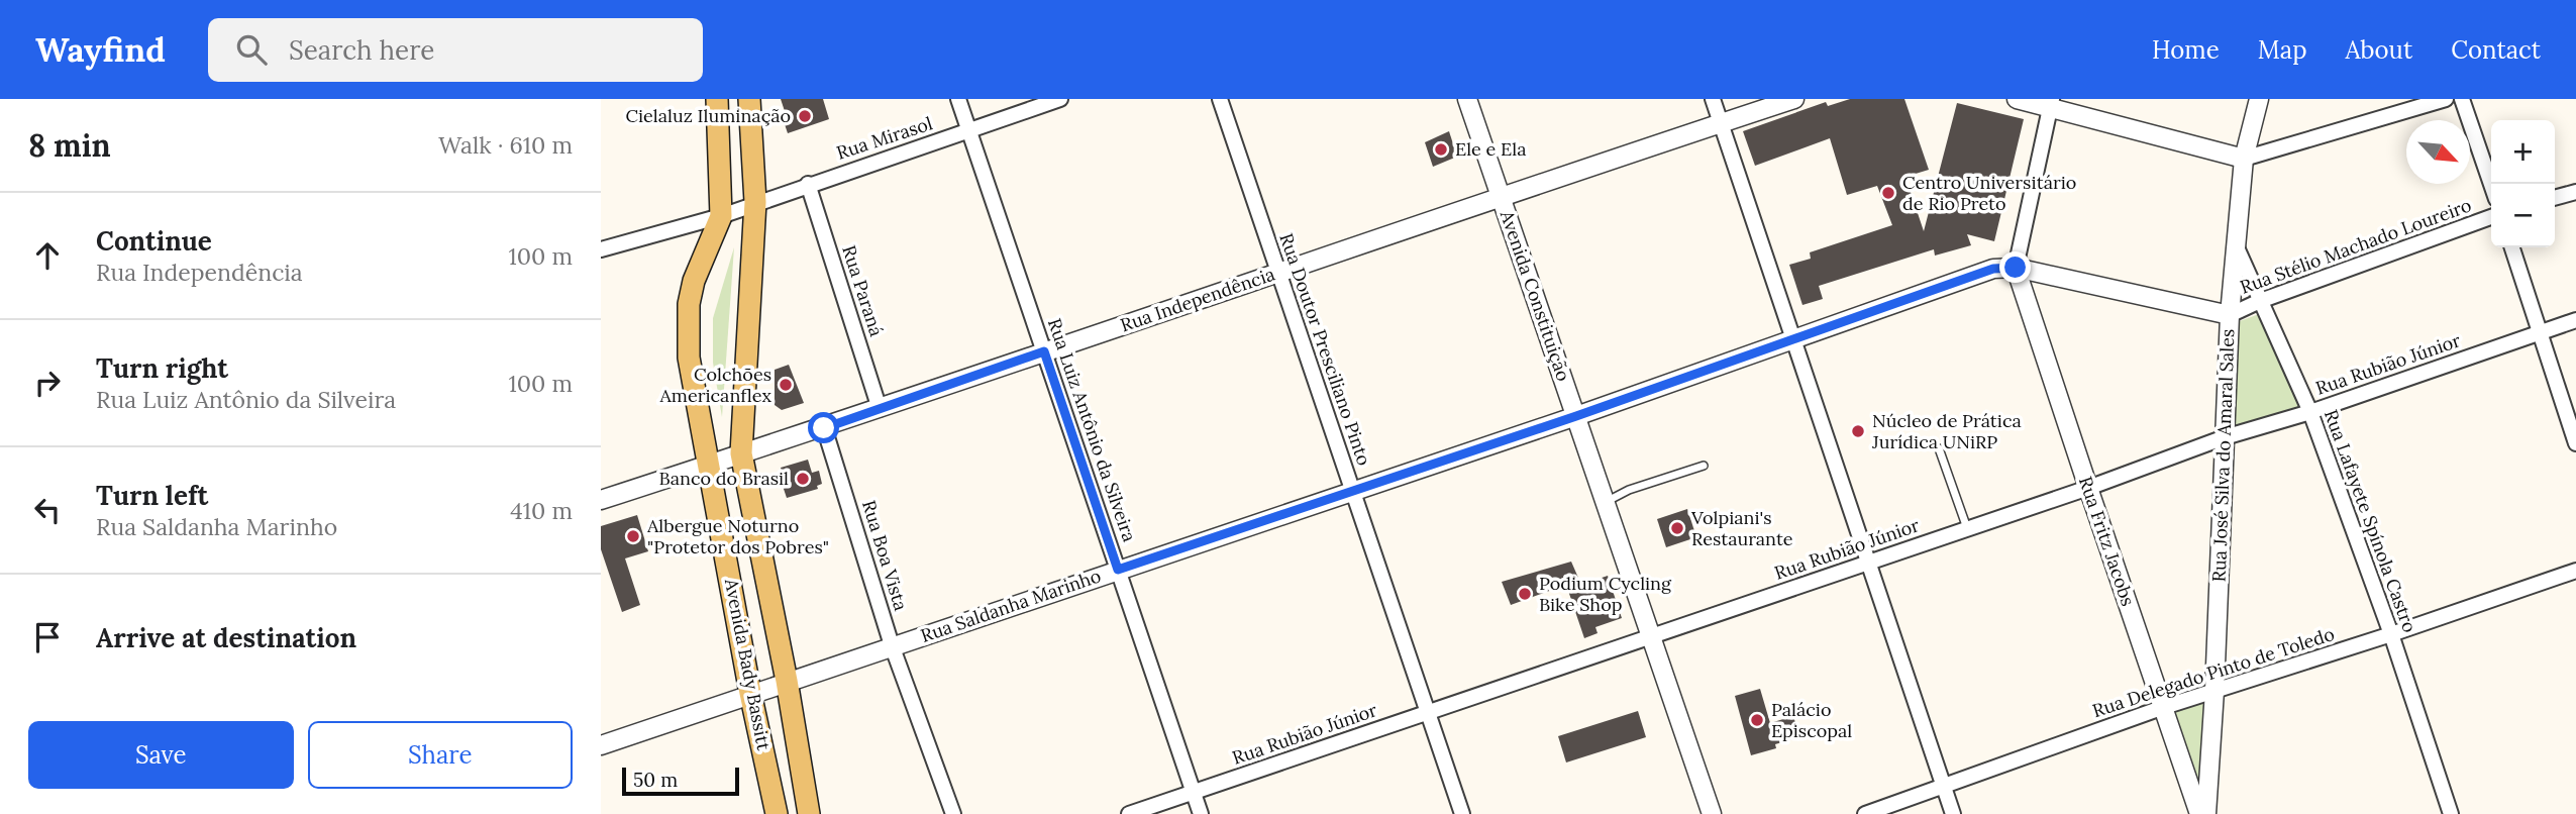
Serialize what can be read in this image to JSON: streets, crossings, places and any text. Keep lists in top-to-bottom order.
{
  "streets": {
    "main road": ["Avenida Bady Bassitt"],
    "street": [
      "Rua Mirasol",
      "Rua Stélio Machado Loureiro",
      "Rua Paraná",
      "Avenida Constituição",
      "Rua Independência",
      "Rua Doutor Presciliano Pinto",
      "Rua Rubião Júnior",
      "Rua Luiz Antônio da Silveira",
      "Rua José Silva do Amaral Sales",
      "Rua Lafayete Spínola Castro",
      "Rua Fritz Jacobs",
      "Rua Boa Vista",
      "Rua Saldanha Marinho",
      "Rua Delegado Pinto de Toledo"
    ]
  },
  "crossings": [
    ["Rua Mirasol", "Rua Paraná"],
    ["Rua Mirasol", "Rua Luiz Antônio da Silveira"],
    ["Rua Mirasol", "Avenida Bady Bassitt"],
    ["Rua Stélio Machado Loureiro", "Rua José Silva do Amaral Sales"],
    ["Rua Stélio Machado Loureiro", "Rua Lafayete Spínola Castro"],
    ["Rua Stélio Machado Loureiro", "Rua Saldanha Marinho"],
    ["Rua Paraná", "Rua Independência"],
    ["Avenida Constituição", "Rua Independência"],
    ["Avenida Constituição", "Rua Rubião Júnior"],
    ["Avenida Constituição", "Rua Saldanha Marinho"],
    ["Rua Independência", "Rua Doutor Presciliano Pinto"],
    ["Rua Independência", "Rua Luiz Antônio da Silveira"],
    ["Rua Independência", "Rua Boa Vista"],
    ["Rua Independência", "Avenida Bady Bassitt"],
    ["Rua Doutor Presciliano Pinto", "Rua Rubião Júnior"],
    ["Rua Doutor Presciliano Pinto", "Rua Saldanha Marinho"],
    ["Rua Rubião Júnior", "Rua Luiz Antônio da Silveira"],
    ["Rua Rubião Júnior", "Rua José Silva do Amaral Sales"],
    ["Rua Rubião Júnior", "Rua Lafayete Spínola Castro"],
    ["Rua Rubião Júnior", "Rua Fritz Jacobs"],
    ["Rua Luiz Antônio da Silveira", "Rua Saldanha Marinho"],
    ["Rua José Silva do Amaral Sales", "Rua Lafayete Spínola Castro"],
    ["Rua José Silva do Amaral Sales", "Rua Saldanha Marinho"],
    ["Rua José Silva do Amaral Sales", "Rua Delegado Pinto de Toledo"],
    ["Rua Lafayete Spínola Castro", "Rua Delegado Pinto de Toledo"],
    ["Rua Fritz Jacobs", "Rua Saldanha Marinho"],
    ["Rua Fritz Jacobs", "Rua Delegado Pinto de Toledo"],
    ["Rua Boa Vista", "Rua Saldanha Marinho"],
    ["Rua Saldanha Marinho", "Avenida Bady Bassitt"]
  ],
  "places": [
    "Cielaluz Iluminação",
    "Ele e Ela",
    "Centro Universitário de Rio Preto",
    "Colchões Americanflex",
    "Núcleo de Prática Jurídica UNiRP",
    "Banco do Brasil",
    "Volpiani's Restaurante",
    "Albergue Noturno \"Protetor dos Pobres\"",
    "Podium Cycling Bike Shop",
    "Palácio Episcopal"
  ],
  "scale_bar": "50 m",
  "north": "bottom right",
  "page": {
    "header": "Wayfind",
    "search": "Search here",
    "nav": [
      "Home",
      "Map",
      "About",
      "Contact"
    ],
    "heading": ["8 min", "Walk · 610 m"],
    "map_buttons": ["+", "−"],
    "list": [
      ["Continue", "Rua Independência", "100 m"],
      ["Turn right", "Rua Luiz Antônio da Silveira", "100 m"],
      ["Turn left", "Rua Saldanha Marinho", "410 m"],
      "Arrive at destination"
    ],
    "buttons": ["Save", "Share"],
    "scale": "50 m"
  }
}
